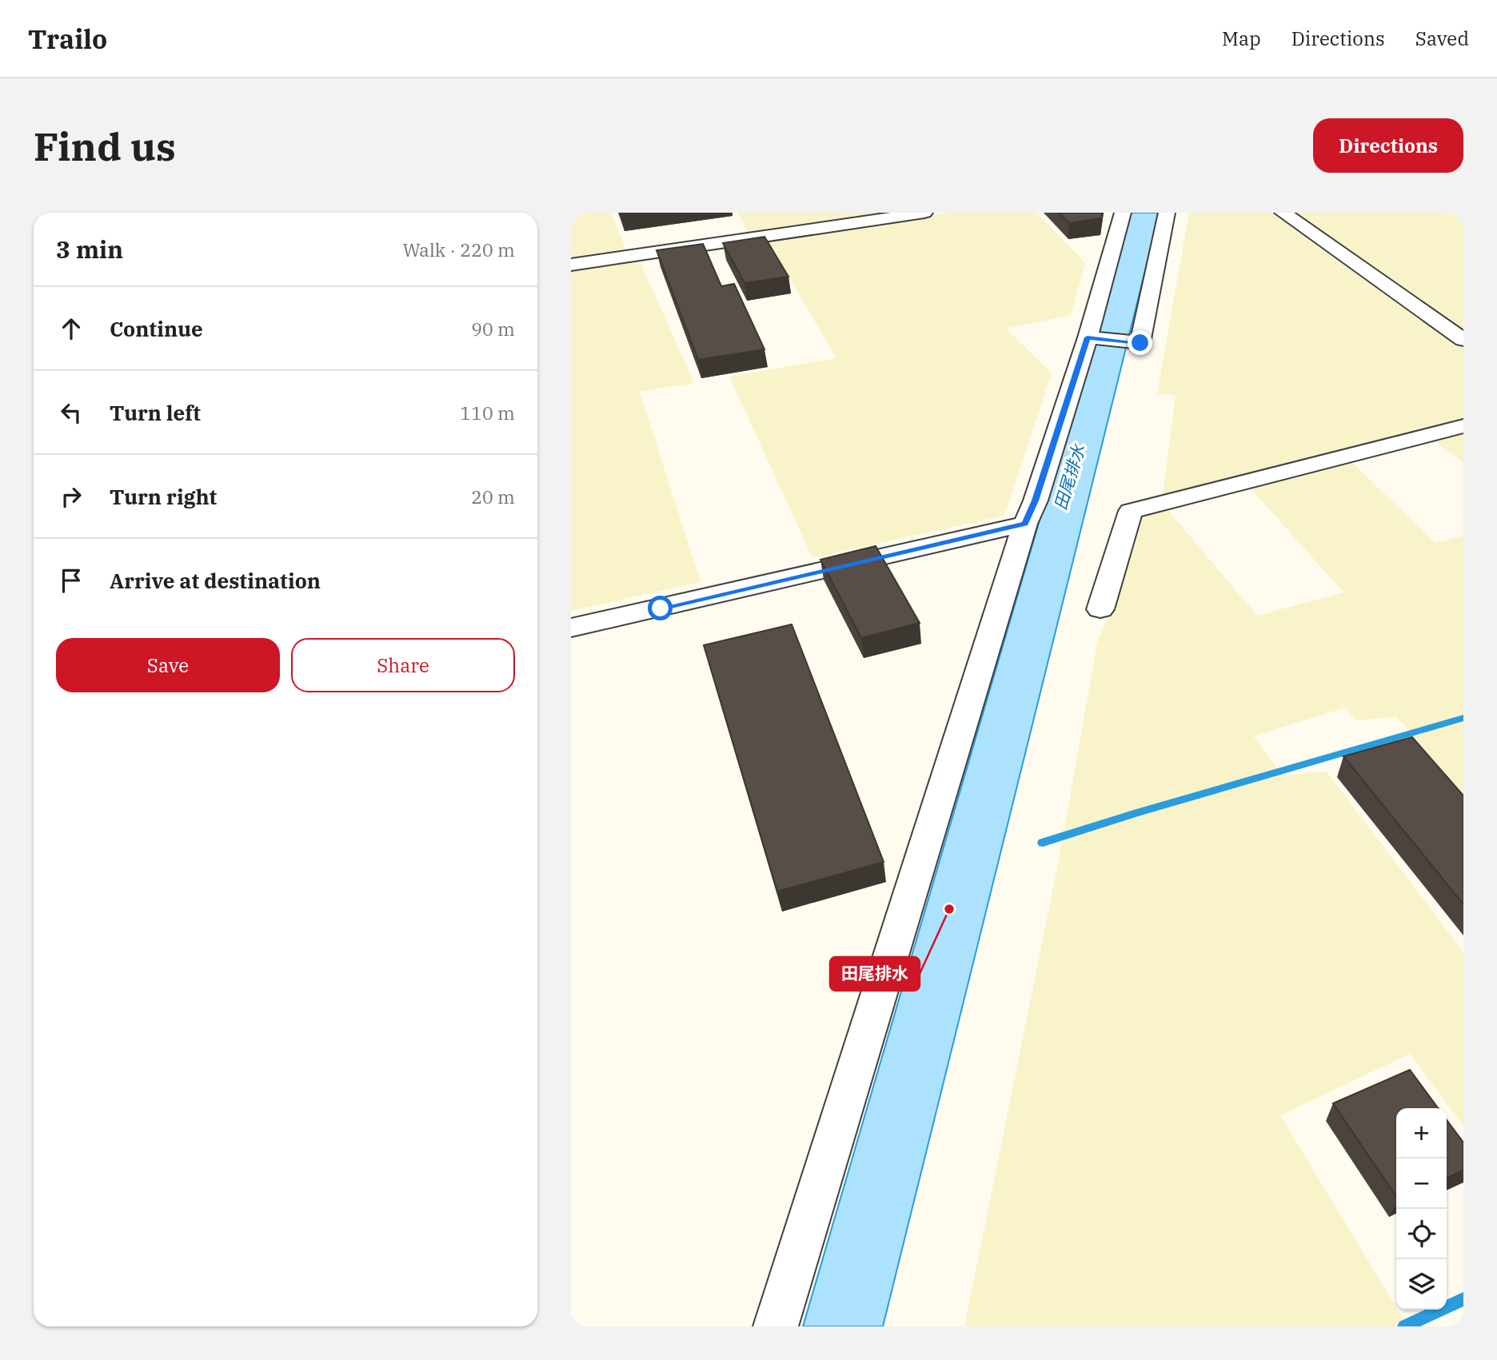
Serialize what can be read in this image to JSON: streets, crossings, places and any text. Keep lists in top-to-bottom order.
{
  "water": ["田尾排水"],
  "places": ["田尾排水"],
  "page": {
    "header": "Trailo",
    "nav": ["Map", "Directions", "Saved"],
    "buttons": [
      "Directions",
      ["Save", "Share"]
    ],
    "title": "Find us",
    "heading": ["3 min", "Walk · 220 m"],
    "list": [
      ["Continue", "90 m"],
      ["Turn left", "110 m"],
      ["Turn right", "20 m"],
      "Arrive at destination"
    ],
    "map_buttons": ["+", "−"]
  }
}
